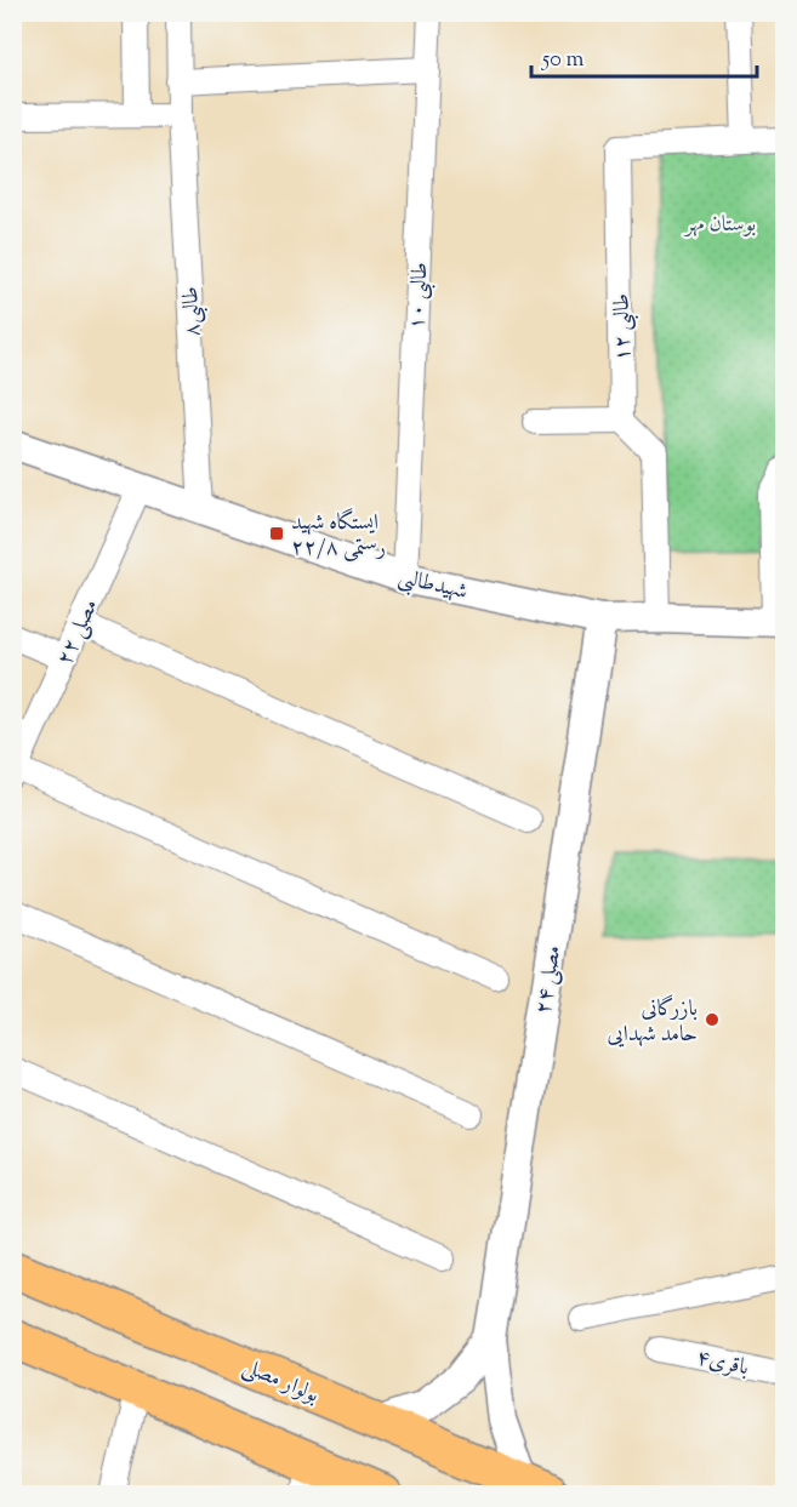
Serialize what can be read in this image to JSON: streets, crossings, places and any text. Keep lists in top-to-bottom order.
{
  "streets": {
    "main road": ["بولوار مصلی"],
    "street": [
      "طالبی ۱۰",
      "طالبی۸",
      "طالبی ۱۲",
      "شهیدطالبی",
      "مصلی ۲۲",
      "مصلی ۲۴",
      "باقری۴"
    ]
  },
  "crossings": [
    ["طالبی ۱۰", "شهیدطالبی"],
    ["طالبی۸", "شهیدطالبی"],
    ["شهیدطالبی", "مصلی ۲۲"],
    ["شهیدطالبی", "مصلی ۲۴"]
  ],
  "parks": ["بوستان مهر"],
  "places": {
    "transit": ["ایستگاه شهید رستمی ۲۲/۸"],
    "other": ["بازرگانی حامد شهدایی"]
  },
  "scale_bar": "50 m"
}
